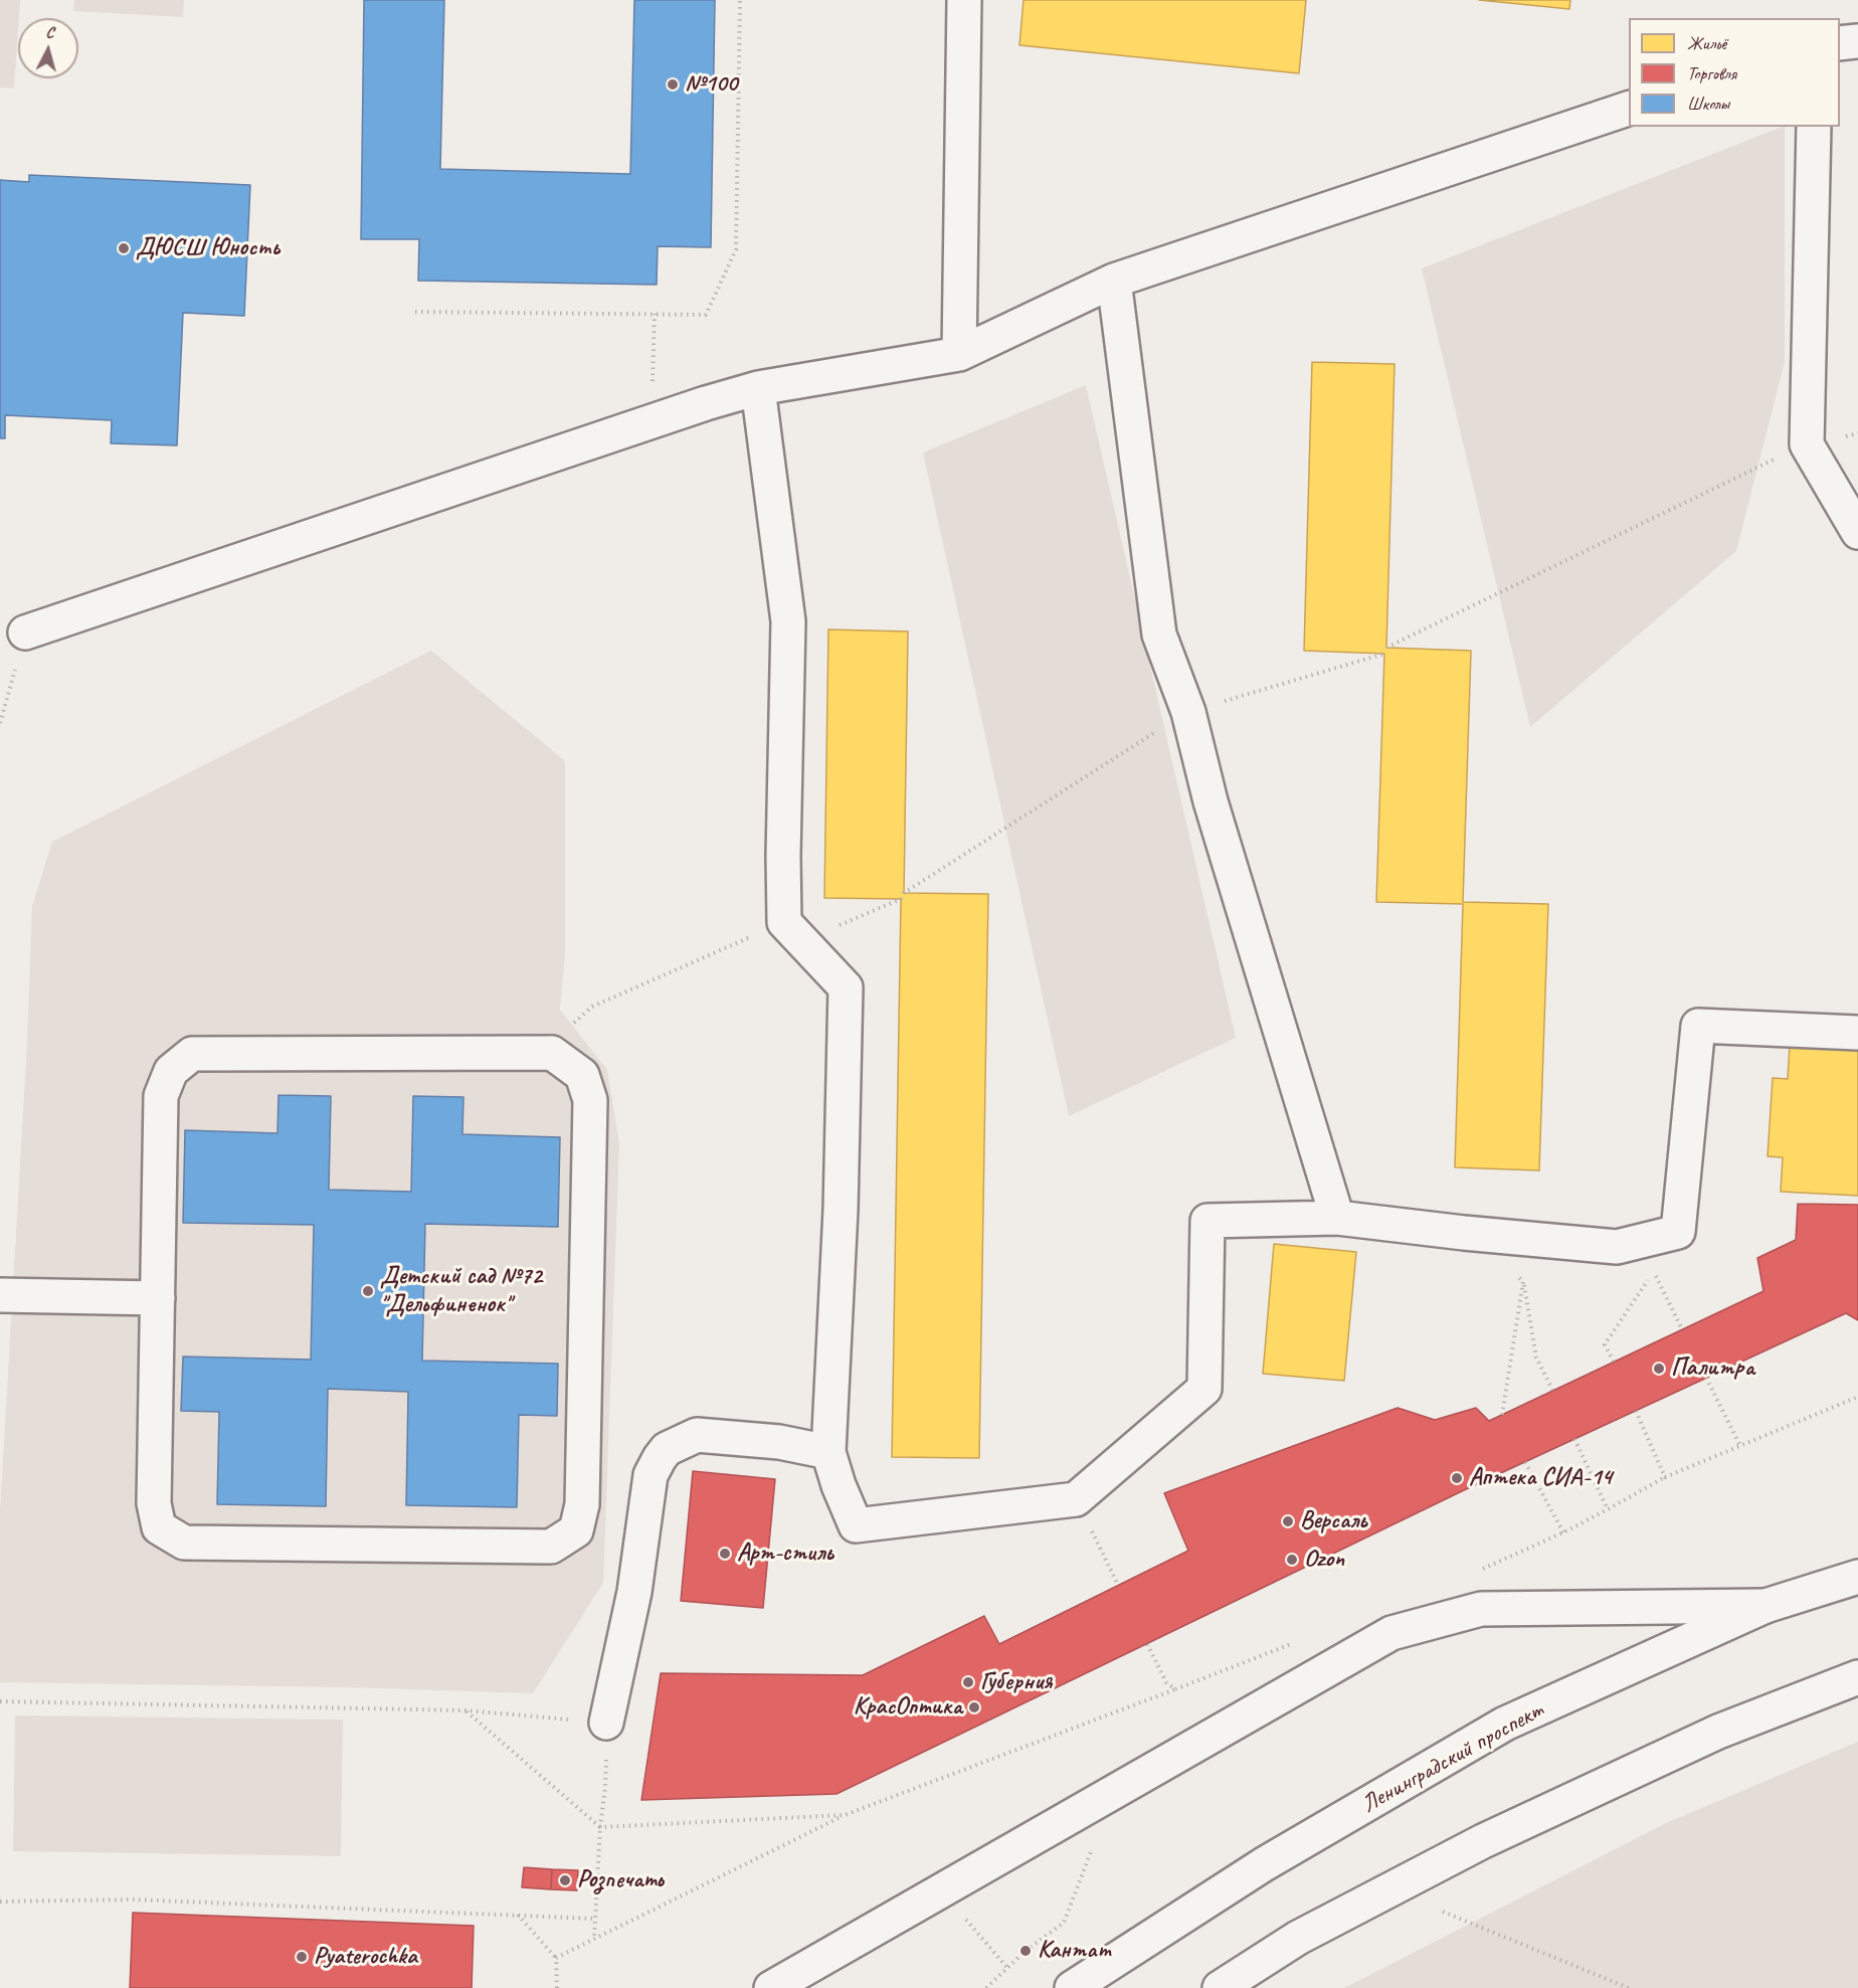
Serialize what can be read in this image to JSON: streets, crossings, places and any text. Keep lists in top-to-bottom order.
{
  "streets": {
    "main road": ["Ленинградский проспект"]
  },
  "places": [
    "№100",
    "ДЮСШ Юность",
    "Детский сад №72 \"Дельфиненок\"",
    "Палитра",
    "Аптека СИА-14",
    "Версаль",
    "Арт-стиль",
    "Ozon",
    "Губерния",
    "КрасОптика",
    "Розпечать",
    "Кантат",
    "Pyaterochka"
  ],
  "legend": ["Жильё", "Торговля", "Школы"],
  "north": "top"
}
